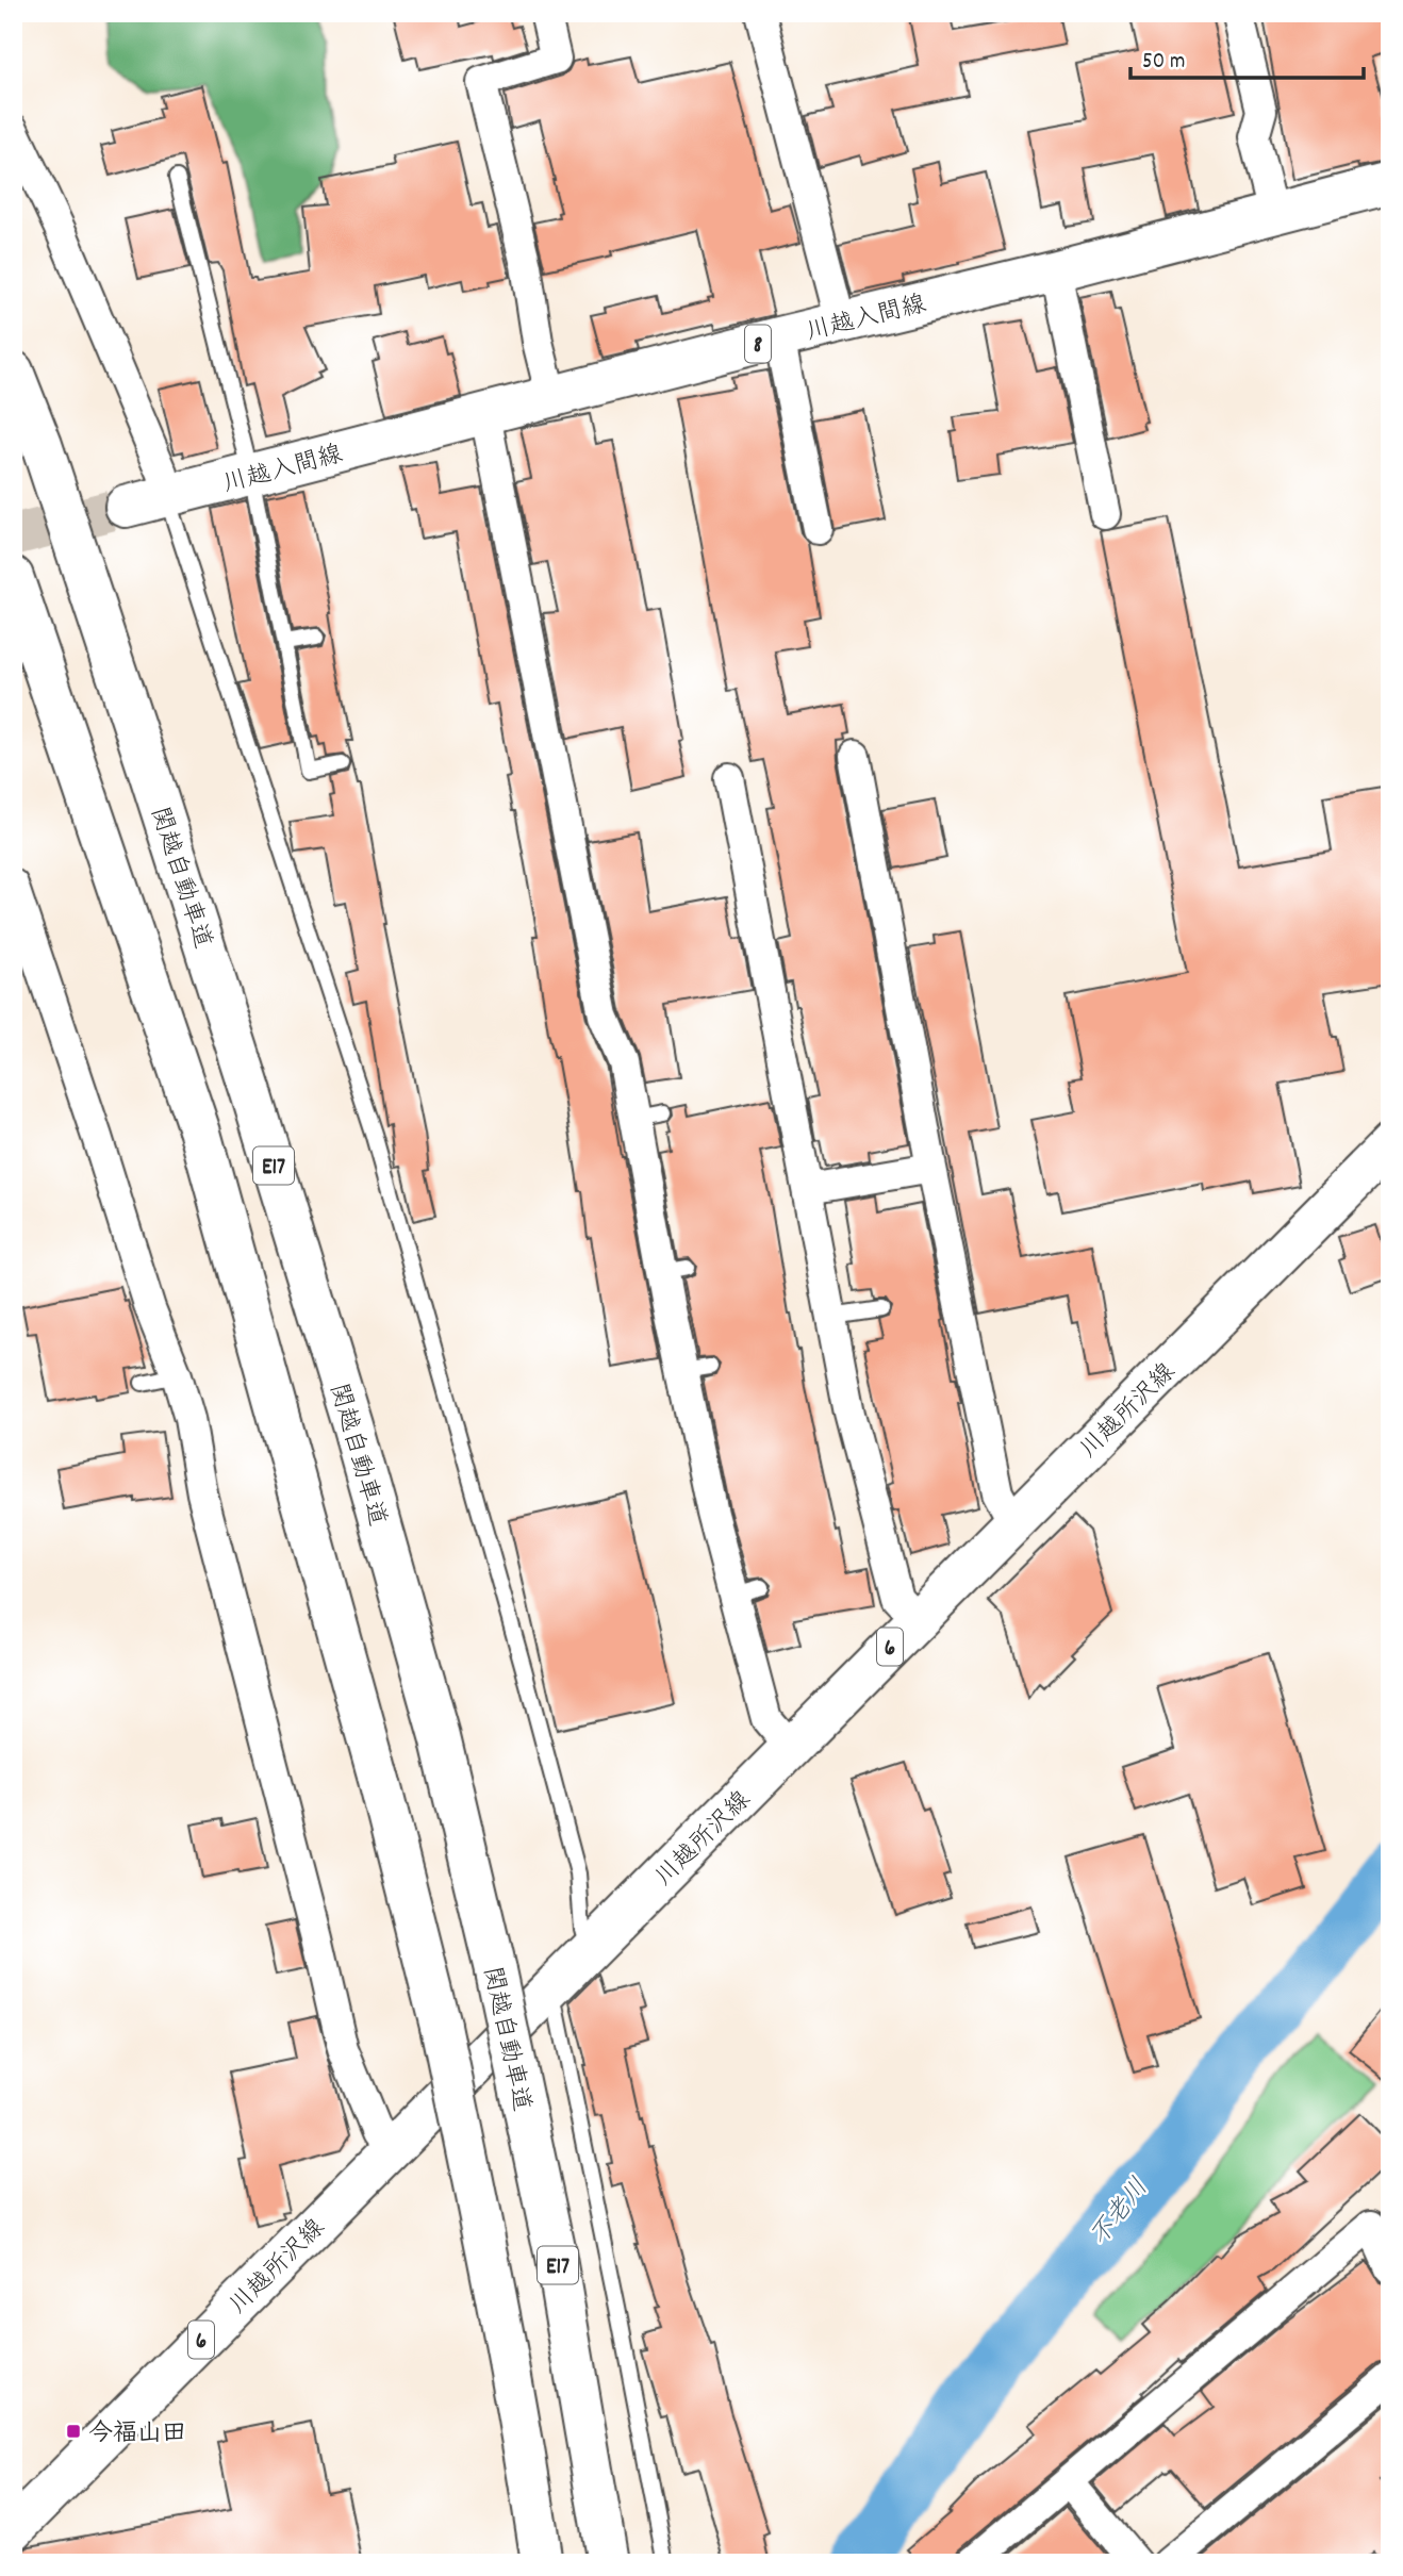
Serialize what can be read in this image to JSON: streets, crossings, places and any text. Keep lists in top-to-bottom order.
{
  "streets": {
    "main road": [
      "川越入間線",
      "8",
      "関越自動車道",
      "E17",
      "川越所沢線",
      "6"
    ]
  },
  "water": ["不老川"],
  "places": {
    "transit": ["今福山田"]
  },
  "scale_bar": "50 m"
}
